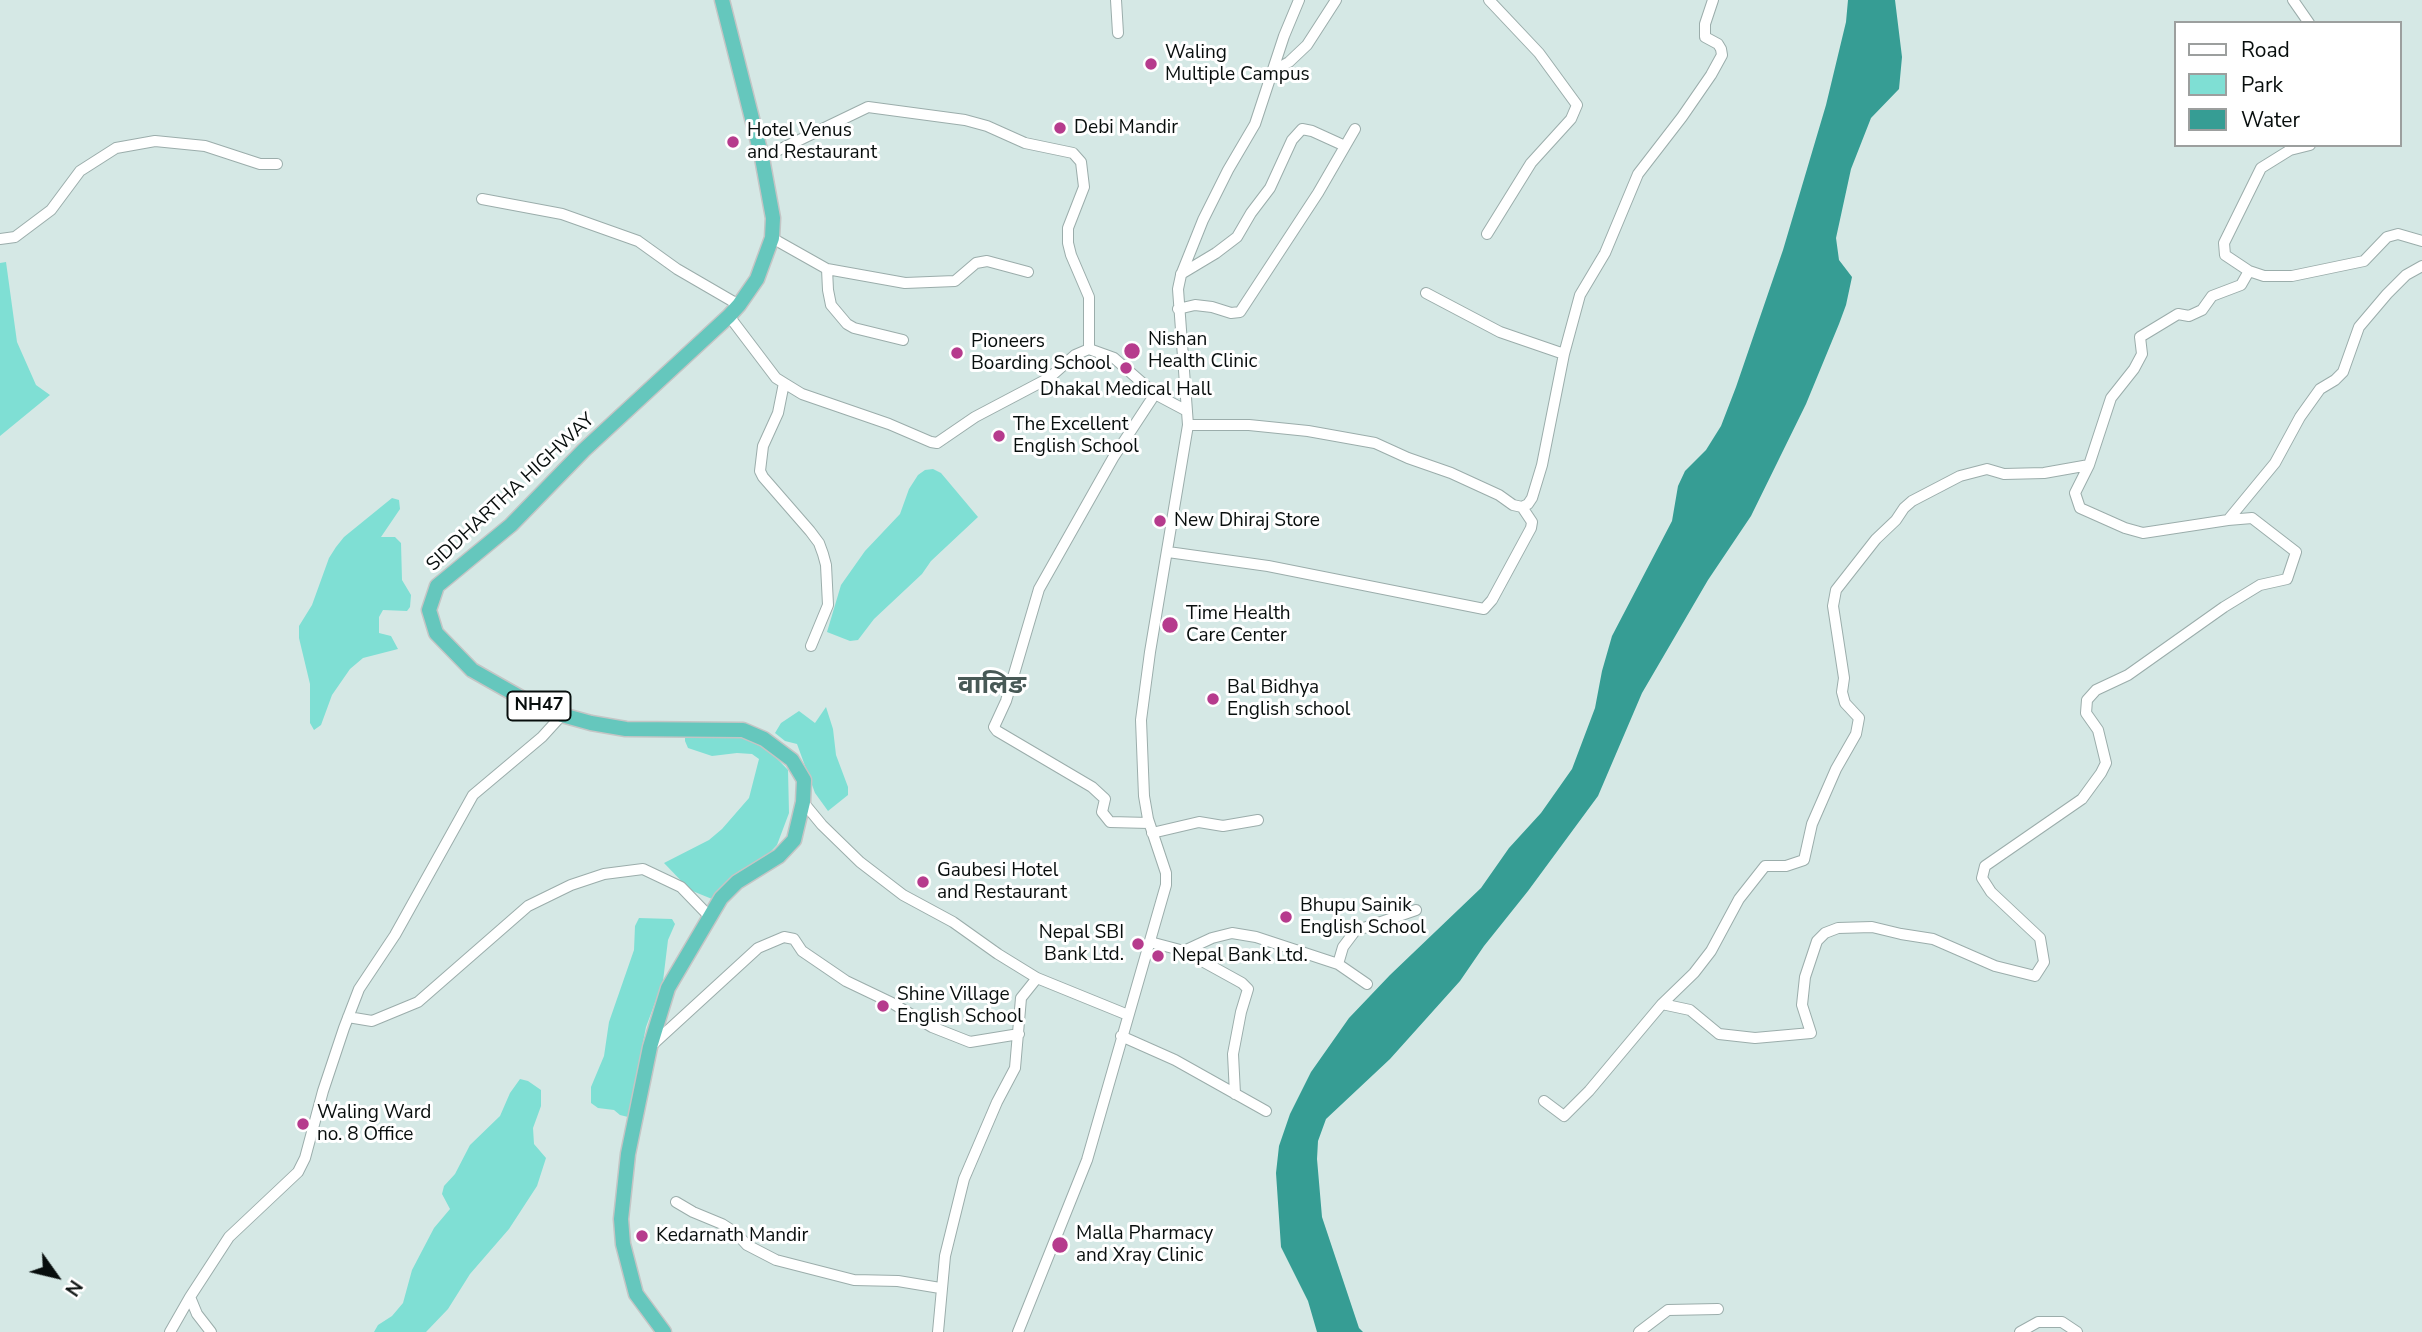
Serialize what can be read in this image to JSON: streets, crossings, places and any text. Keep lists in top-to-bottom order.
{
  "streets": {
    "highway": ["SIDDHARTHA HIGHWAY", "NH47"]
  },
  "districts": ["वालिङ"],
  "places": [
    "Waling Multiple Campus",
    "Debi Mandir",
    "Hotel Venus and Restaurant",
    "Nishan Health Clinic",
    "Pioneers Boarding School",
    "Dhakal Medical Hall",
    "The Excellent English School",
    "New Dhiraj Store",
    "Time Health Care Center",
    "Bal Bidhya English school",
    "Gaubesi Hotel and Restaurant",
    "Bhupu Sainik English School",
    "Nepal SBI Bank Ltd.",
    "Nepal Bank Ltd.",
    "Shine Village English School",
    "Waling Ward no. 8 Office",
    "Kedarnath Mandir",
    "Malla Pharmacy and Xray Clinic"
  ],
  "legend": ["Road", "Park", "Water"],
  "north": "bottom right"
}
